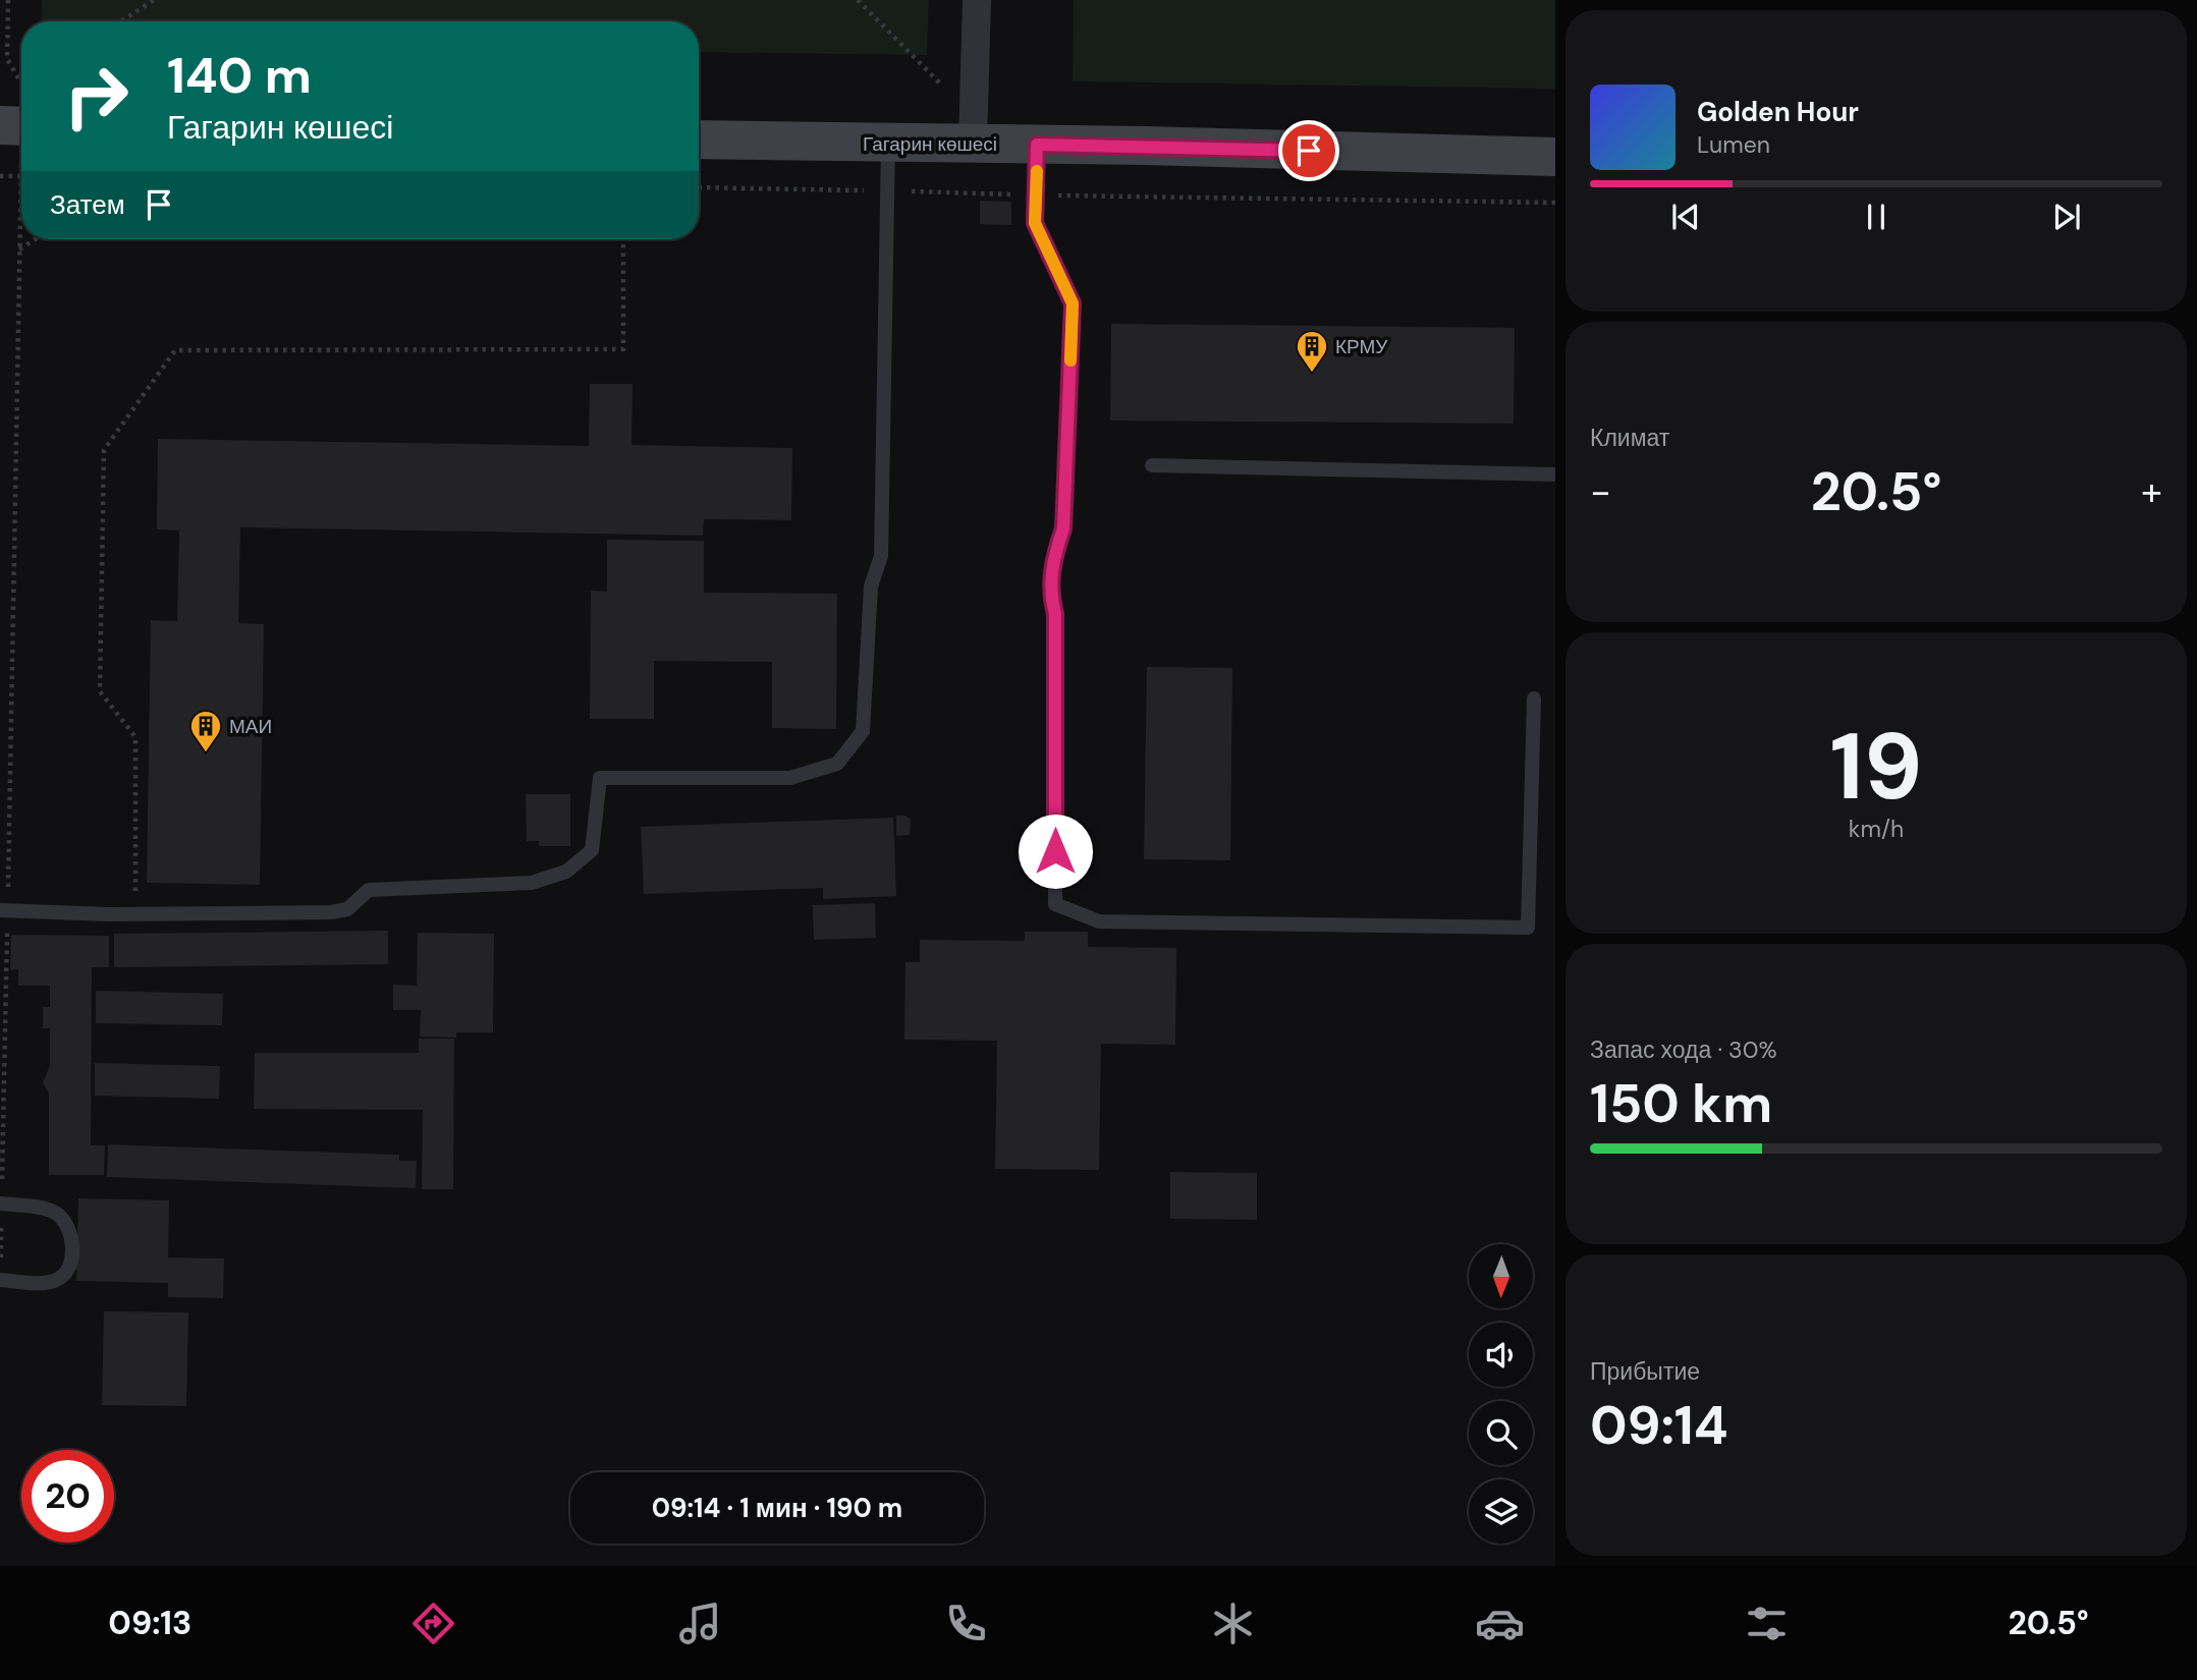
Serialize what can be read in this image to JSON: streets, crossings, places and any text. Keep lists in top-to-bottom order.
{
  "streets": {
    "main road": ["Гагарин көшесі"]
  },
  "places": {
    "building": ["КРМУ", "МАИ"]
  },
  "north": "bottom",
  "page": {
    "turn": ["140 m", "Гагарин көшесі"],
    "song": ["Golden Hour", "Lumen"],
    "then": "Затем",
    "tile": [
      "Климат",
      ["19", "km/h"],
      ["Запас хода · 30%", "150 km"],
      ["Прибытие", "09:14"]
    ],
    "heat": ["−", "20.5°", "+"],
    "limit": "20",
    "trip": "09:14 · 1 мин · 190 m",
    "tabs": ["09:13", "20.5°"]
  }
}
